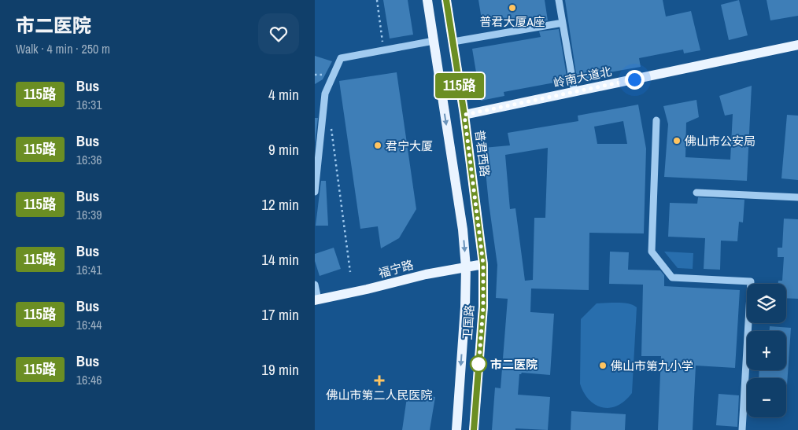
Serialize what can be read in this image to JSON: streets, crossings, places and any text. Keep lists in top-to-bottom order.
{
  "streets": {
    "main road": [
      "岭南大道北",
      "普君西路",
      "福宁路",
      "卫国路"
    ]
  },
  "crossings": [
    ["岭南大道北", "普君西路"],
    ["普君西路", "福宁路"],
    ["普君西路", "卫国路"],
    ["福宁路", "卫国路"]
  ],
  "places": {
    "other": [
      "普君大厦A座",
      "佛山市公安局",
      "君宁大厦",
      "市二医院",
      "佛山市第九小学"
    ],
    "health": ["佛山市第二人民医院"]
  },
  "lines": ["bus line 115路"],
  "page": {
    "heading": ["市二医院", "Walk · 4 min · 250 m"],
    "on_map": "115路",
    "list": [
      {
        "mark": "115路",
        "name": "Bus",
        "note": "16:31",
        "value": "4 min"
      },
      {
        "mark": "115路",
        "name": "Bus",
        "note": "16:36",
        "value": "9 min"
      },
      {
        "mark": "115路",
        "name": "Bus",
        "note": "16:39",
        "value": "12 min"
      },
      {
        "mark": "115路",
        "name": "Bus",
        "note": "16:41",
        "value": "14 min"
      },
      {
        "mark": "115路",
        "name": "Bus",
        "note": "16:44",
        "value": "17 min"
      },
      {
        "mark": "115路",
        "name": "Bus",
        "note": "16:46",
        "value": "19 min"
      }
    ],
    "map_buttons": ["+", "−"]
  }
}
